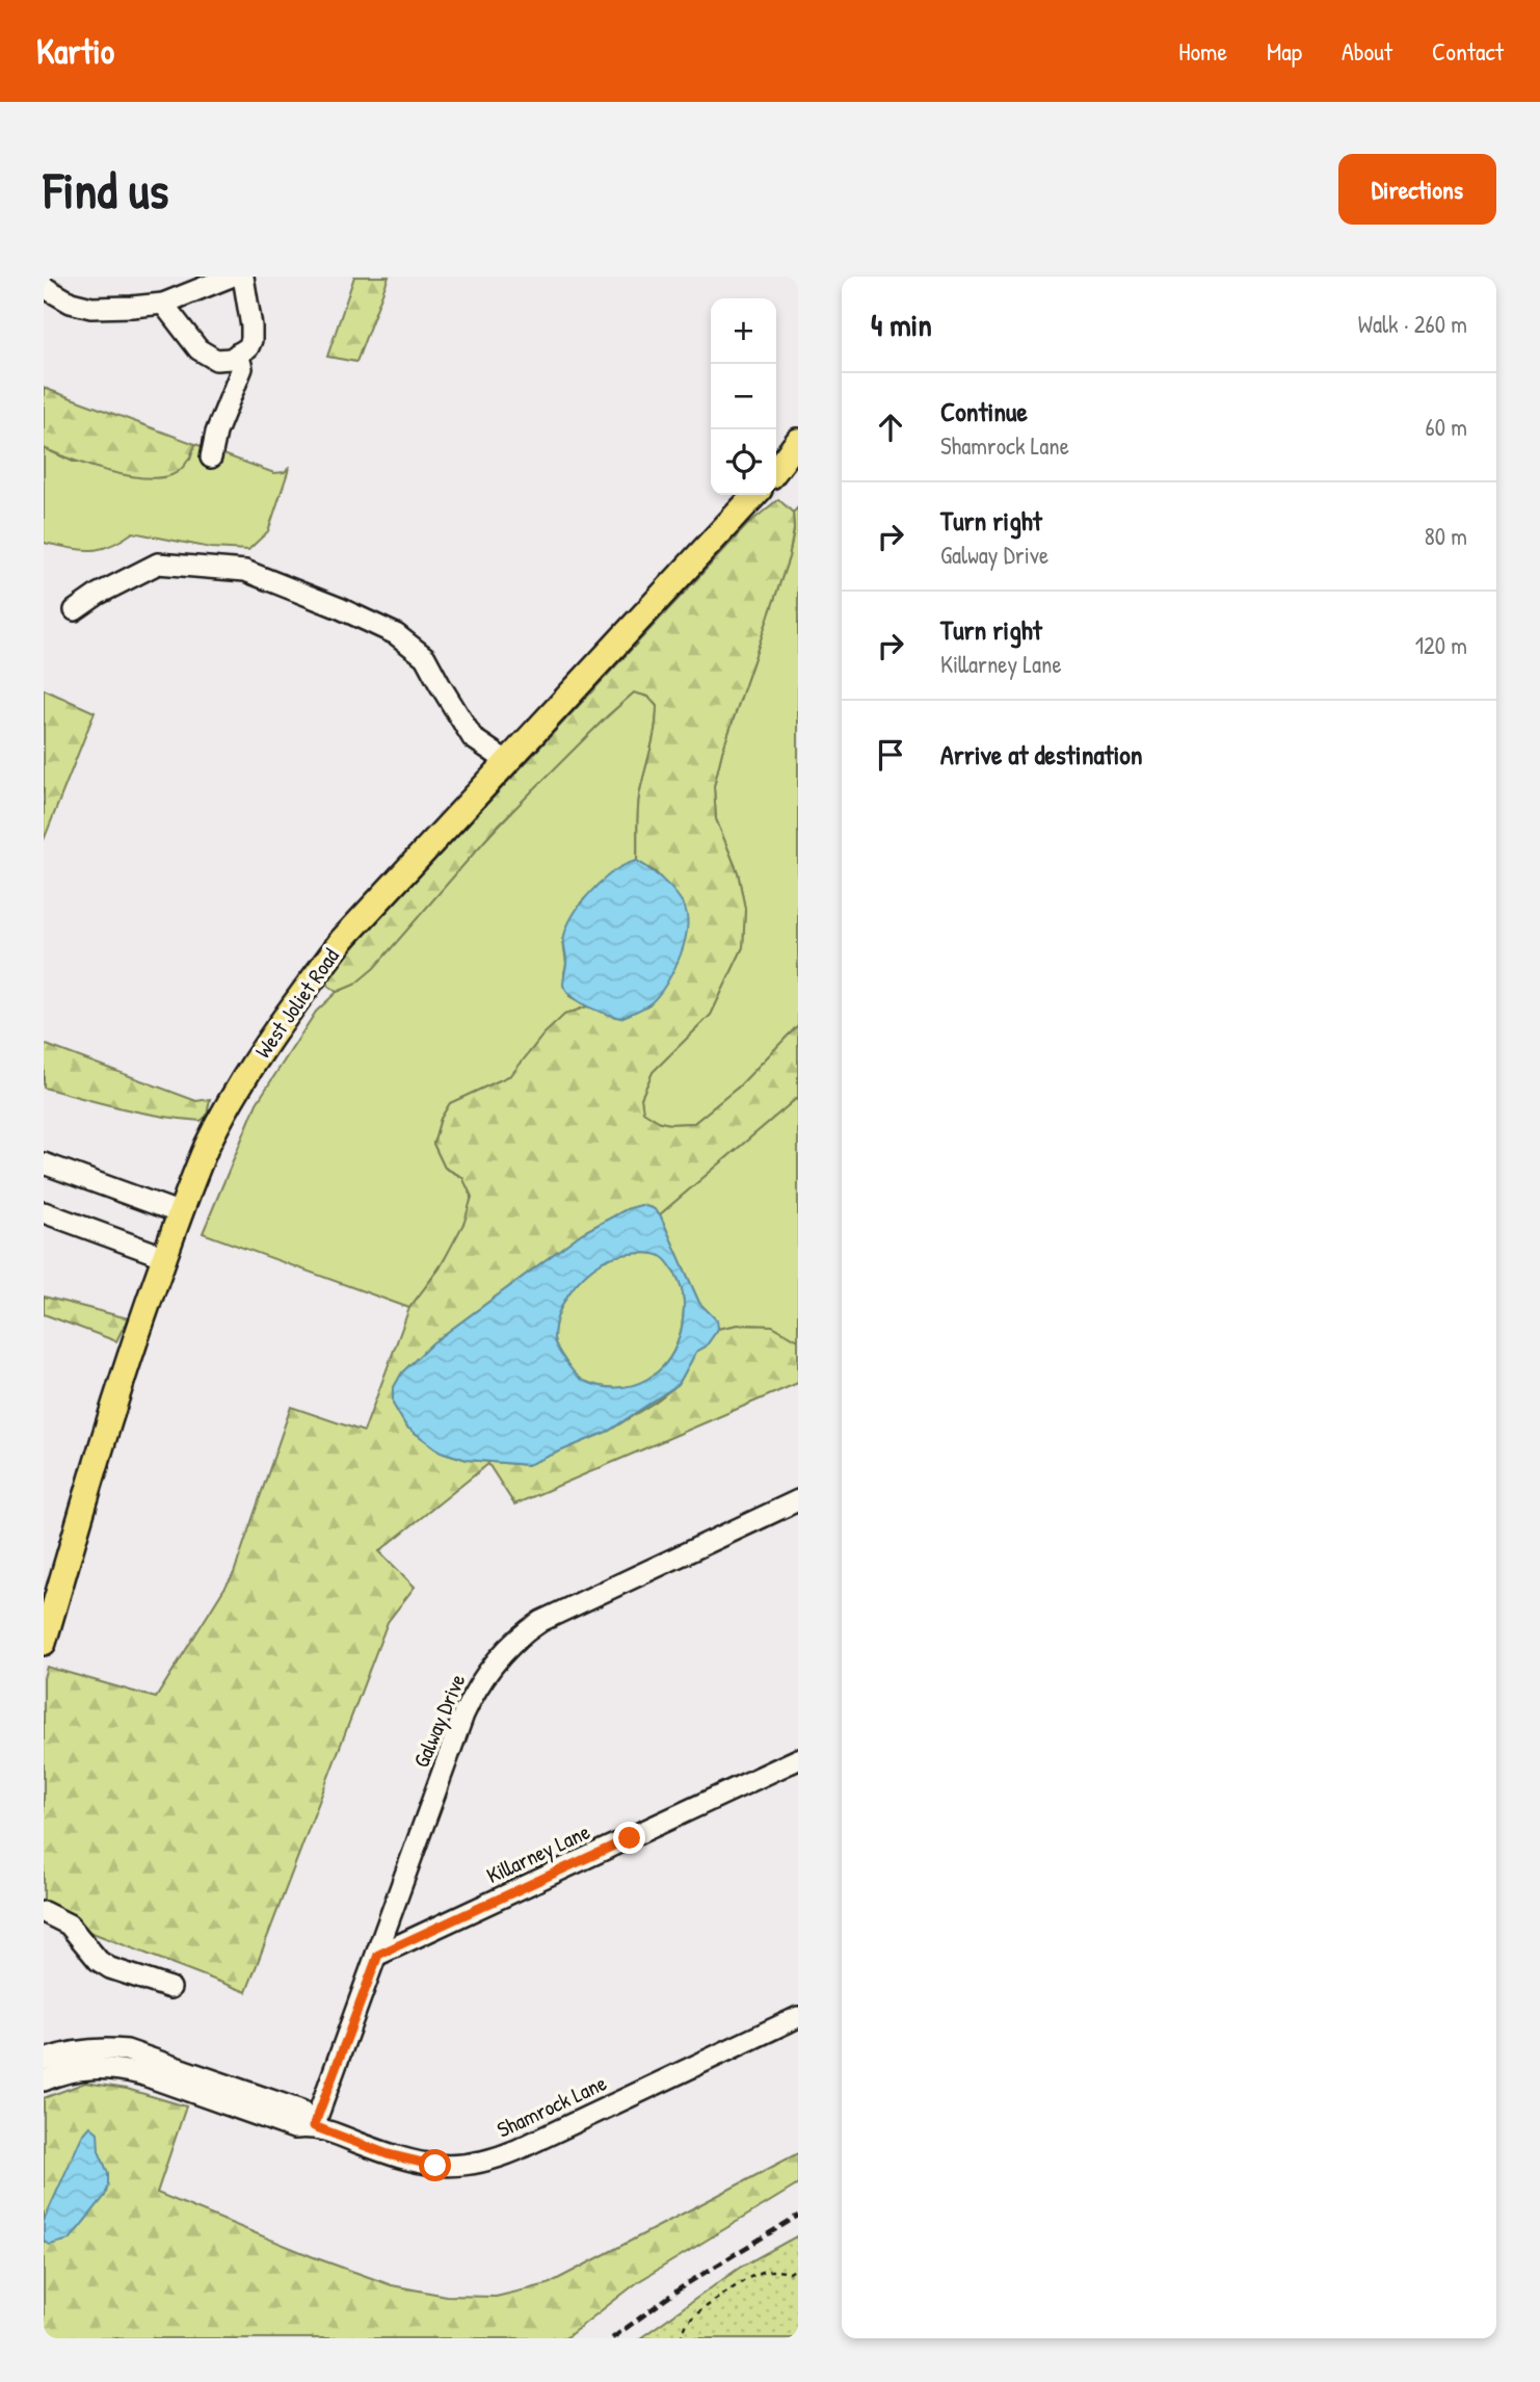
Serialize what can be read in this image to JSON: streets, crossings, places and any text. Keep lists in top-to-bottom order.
{
  "streets": {
    "main road": ["West Joliet Road"],
    "street": ["Galway Drive", "Killarney Lane", "Shamrock Lane"]
  },
  "crossings": [
    ["Galway Drive", "Killarney Lane"],
    ["Galway Drive", "Shamrock Lane"]
  ],
  "page": {
    "header": "Kartio",
    "nav": [
      "Home",
      "Map",
      "About",
      "Contact"
    ],
    "buttons": "Directions",
    "title": "Find us",
    "heading": ["4 min", "Walk · 260 m"],
    "map_buttons": ["+", "−"],
    "list": [
      ["Continue", "Shamrock Lane", "60 m"],
      ["Turn right", "Galway Drive", "80 m"],
      ["Turn right", "Killarney Lane", "120 m"],
      "Arrive at destination"
    ]
  }
}
